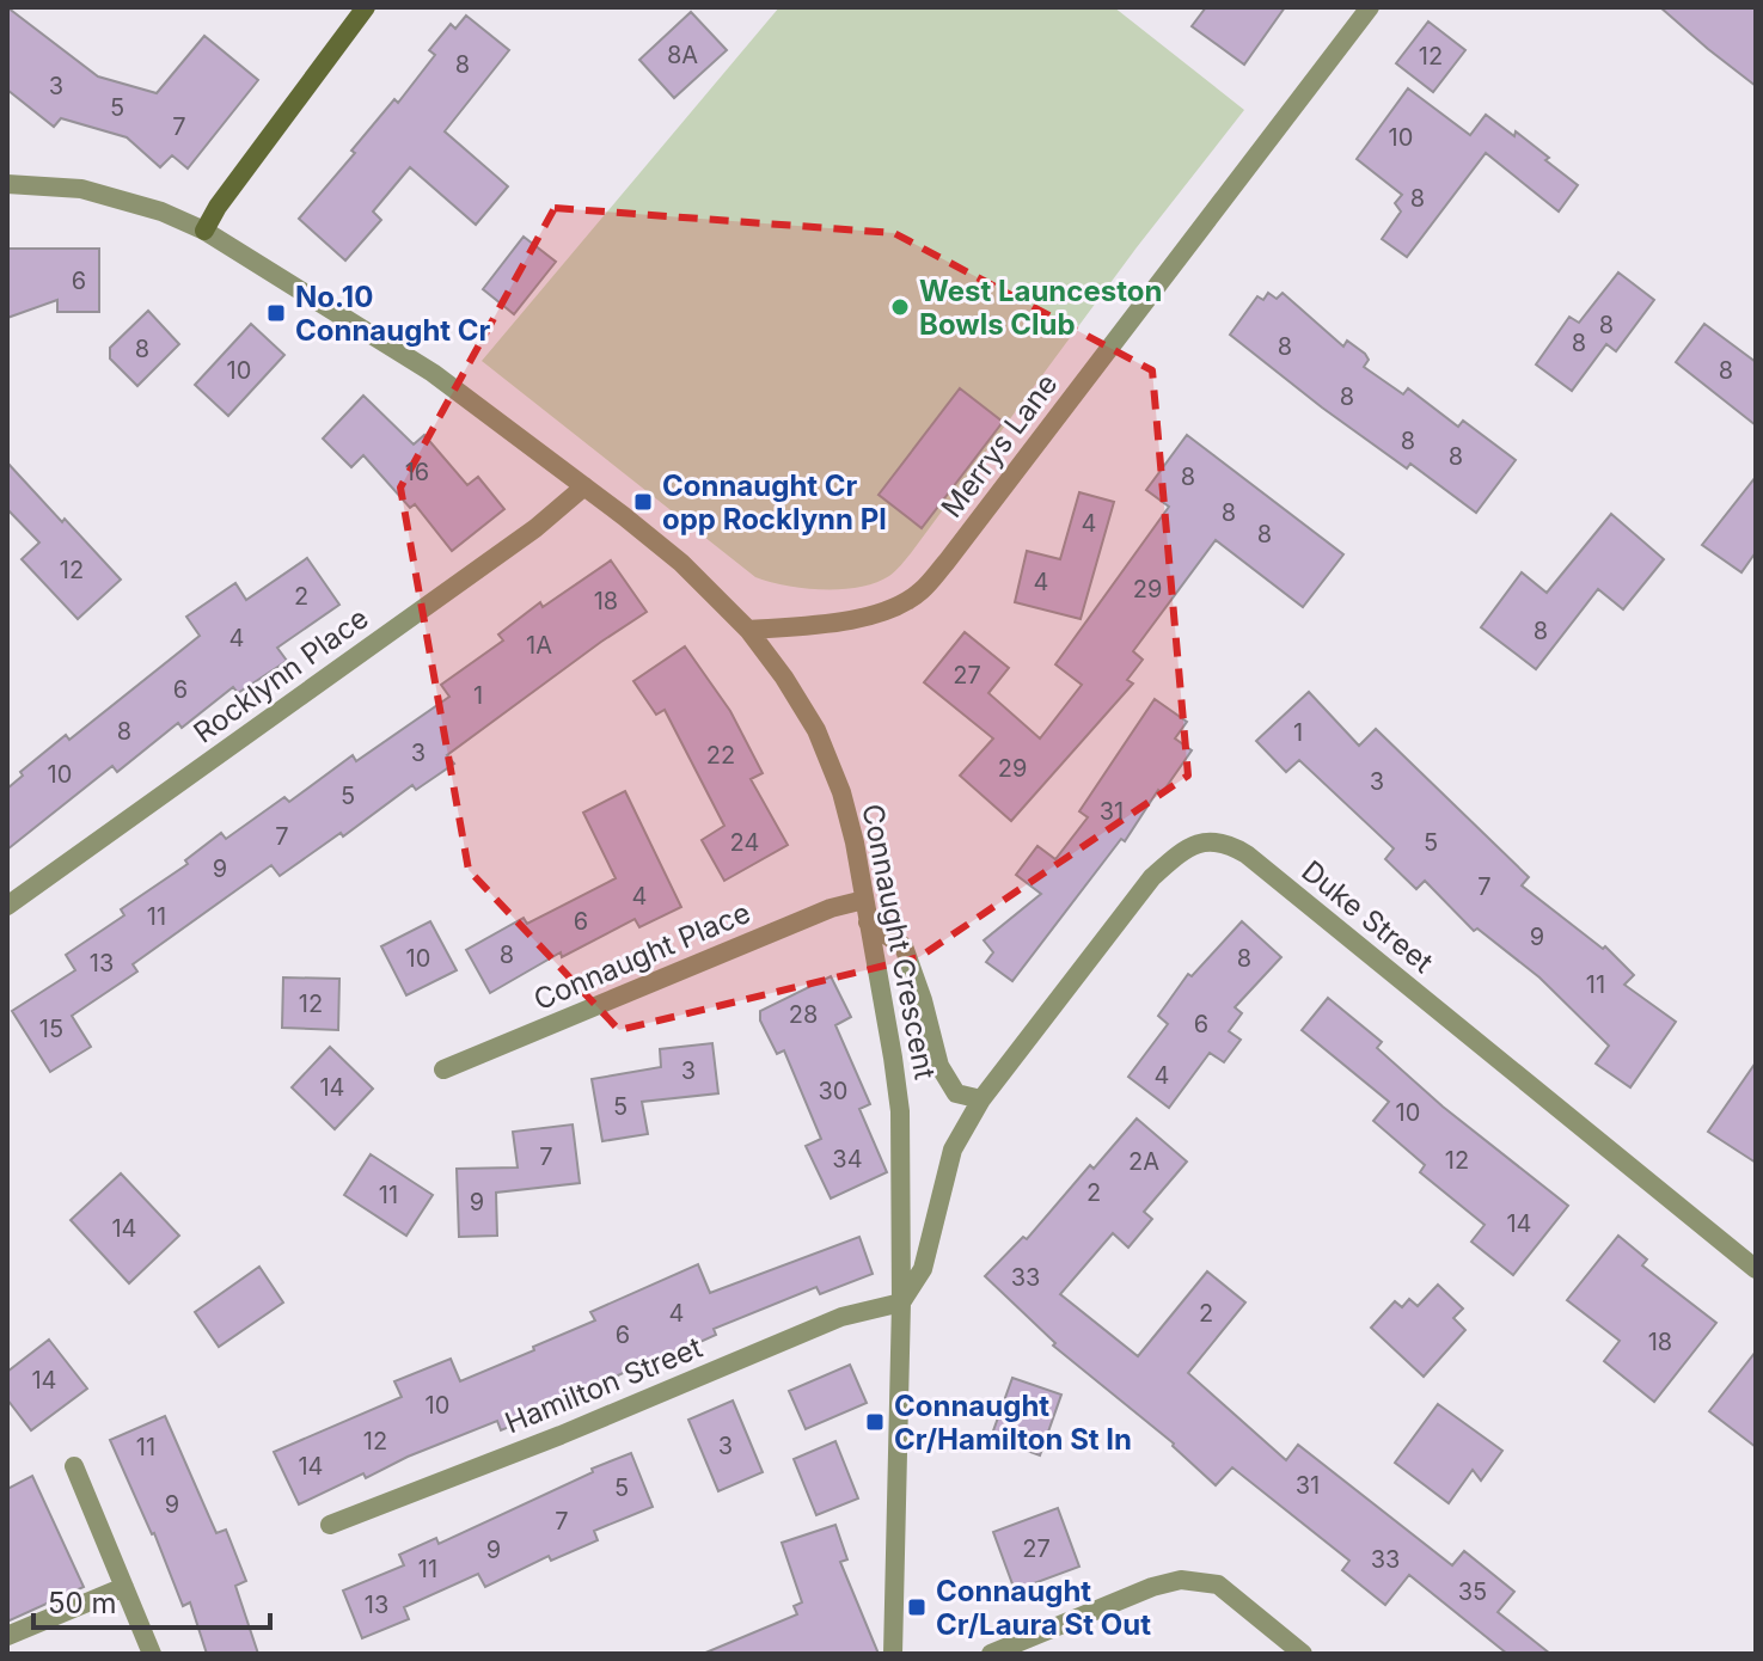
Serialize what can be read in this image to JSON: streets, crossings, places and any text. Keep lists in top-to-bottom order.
{
  "streets": {
    "street": [
      "Merrys Lane",
      "Rocklynn Place",
      "Duke Street",
      "Connaught Crescent",
      "Connaught Place",
      "Hamilton Street"
    ]
  },
  "crossings": [
    ["Merrys Lane", "Connaught Crescent"],
    ["Rocklynn Place", "Connaught Crescent"],
    ["Duke Street", "Connaught Crescent"],
    ["Duke Street", "Hamilton Street"],
    ["Connaught Crescent", "Connaught Place"],
    ["Connaught Crescent", "Hamilton Street"]
  ],
  "places": {
    "other": ["West Launceston Bowls Club"],
    "transit": [
      "No.10 Connaught Cr",
      "Connaught Cr opp Rocklynn Pl",
      "Connaught Cr/Hamilton St In",
      "Connaught Cr/Laura St Out"
    ]
  },
  "house_numbers": [
    "8A",
    "12",
    "8",
    "3",
    "5",
    "7",
    "10",
    "8",
    "6",
    "8",
    "8",
    "8",
    "8",
    "10",
    "8",
    "8",
    "8",
    "8",
    "16",
    "8",
    "8",
    "4",
    "8",
    "12",
    "4",
    "29",
    "2",
    "18",
    "8",
    "4",
    "1A",
    "27",
    "6",
    "1",
    "8",
    "1",
    "3",
    "22",
    "29",
    "10",
    "3",
    "5",
    "31",
    "7",
    "24",
    "5",
    "9",
    "7",
    "4",
    "11",
    "6",
    "9",
    "8",
    "10",
    "8",
    "13",
    "11",
    "12",
    "28",
    "6",
    "15",
    "3",
    "4",
    "14",
    "30",
    "5",
    "10",
    "7",
    "34",
    "12",
    "2A",
    "2",
    "11",
    "9",
    "14",
    "14",
    "33",
    "4",
    "2",
    "6",
    "18",
    "14",
    "10",
    "12",
    "3",
    "11",
    "14",
    "31",
    "5",
    "9",
    "7",
    "27",
    "9",
    "33",
    "11",
    "35",
    "13"
  ],
  "scale_bar": "50 m"
}
